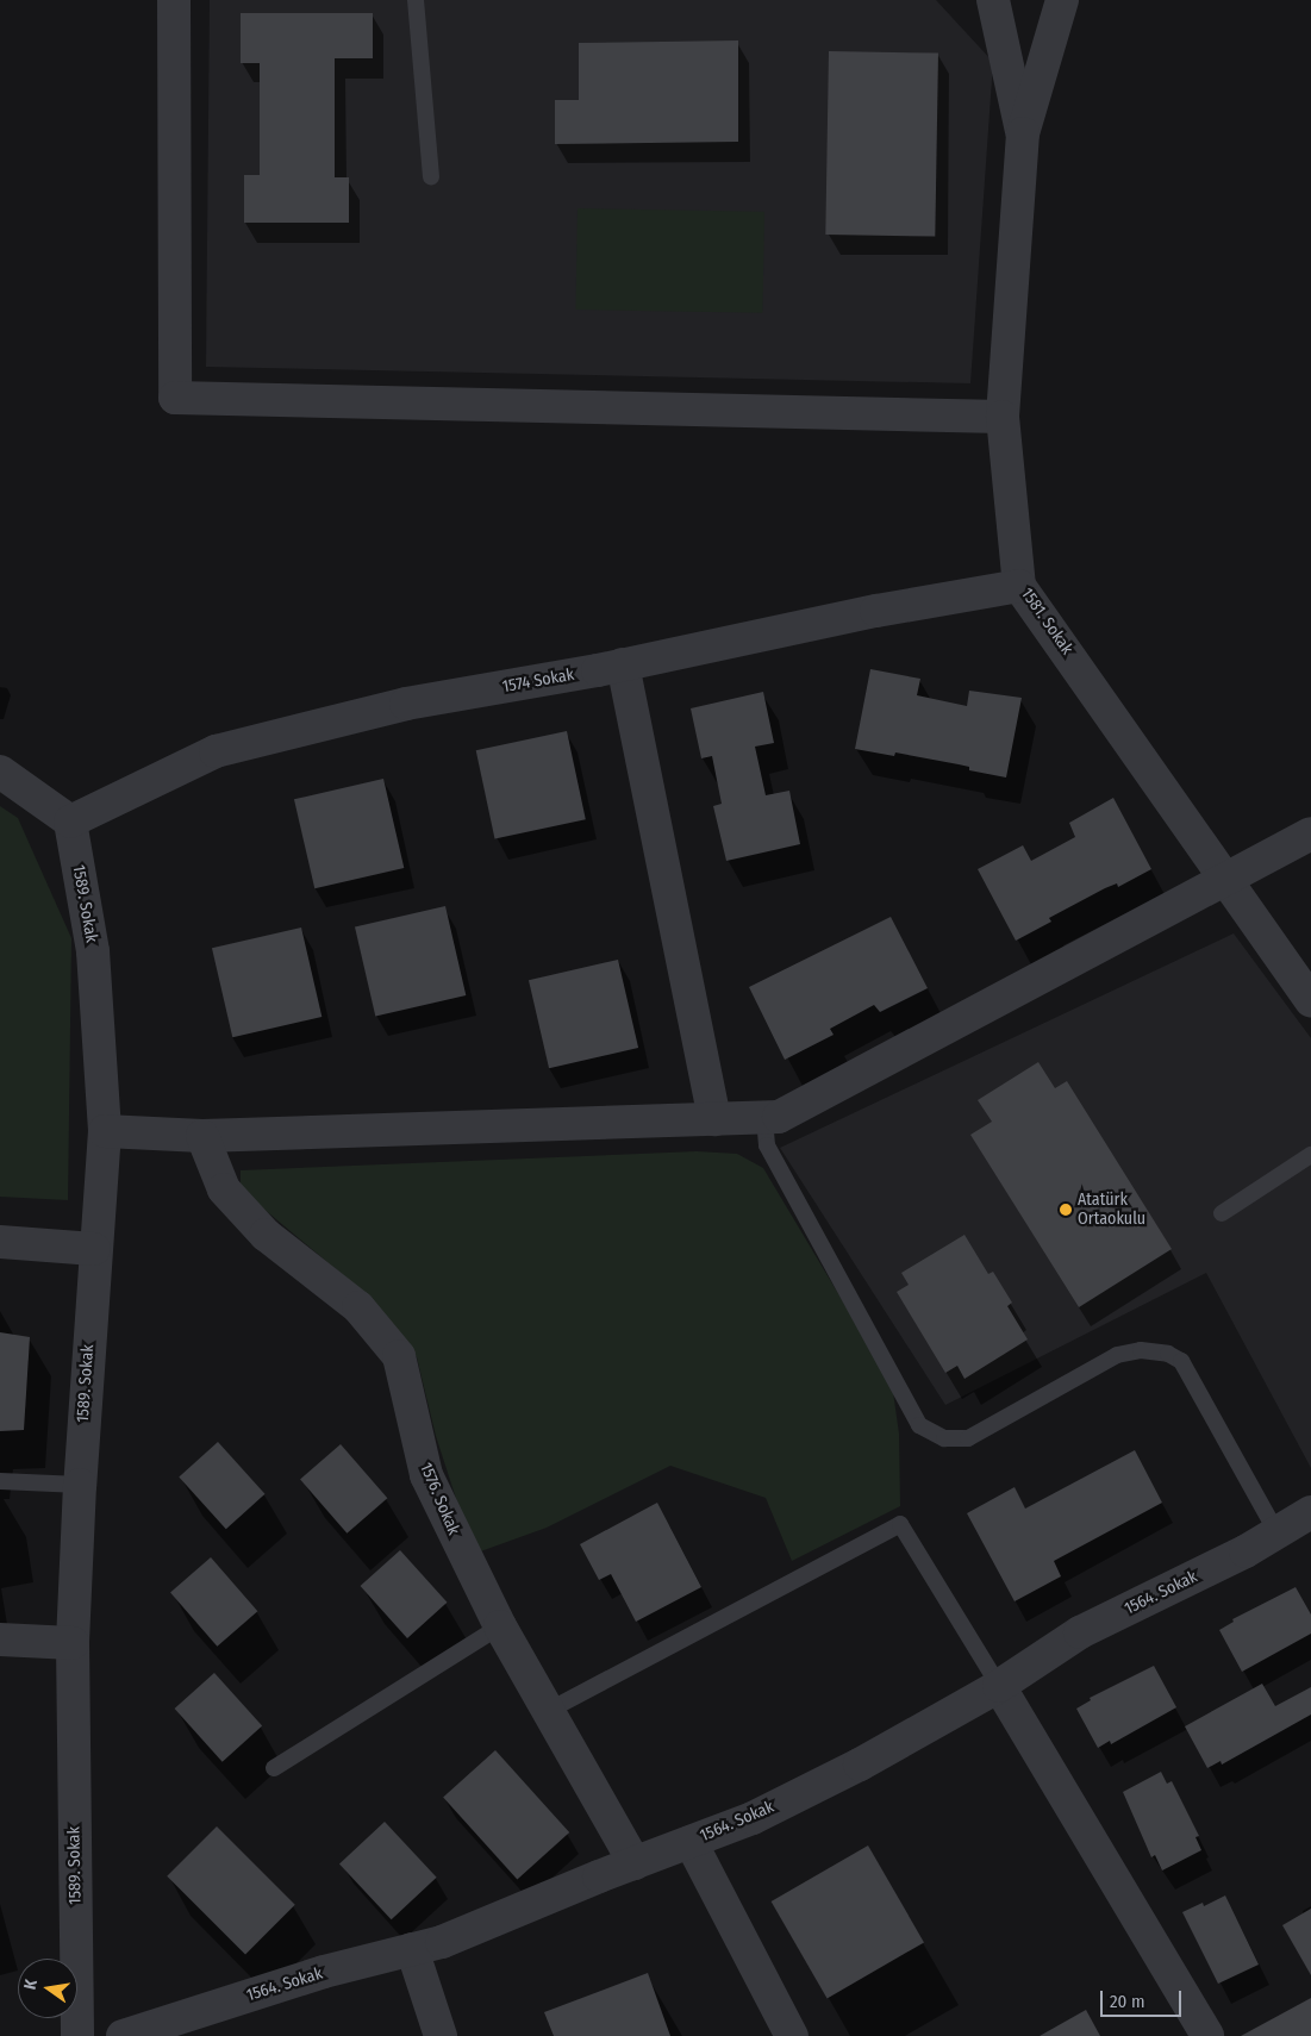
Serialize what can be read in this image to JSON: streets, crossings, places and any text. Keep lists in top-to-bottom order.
{
  "streets": {
    "street": [
      "1581. Sokak",
      "1574 Sokak",
      "1589. Sokak",
      "1576. Sokak",
      "1564. Sokak"
    ]
  },
  "crossings": [
    ["1581. Sokak", "1574 Sokak"],
    ["1574 Sokak", "1589. Sokak"],
    ["1576. Sokak", "1564. Sokak"]
  ],
  "places": ["Atatürk Ortaokulu"],
  "scale_bar": "20 m",
  "north": "left"
}
